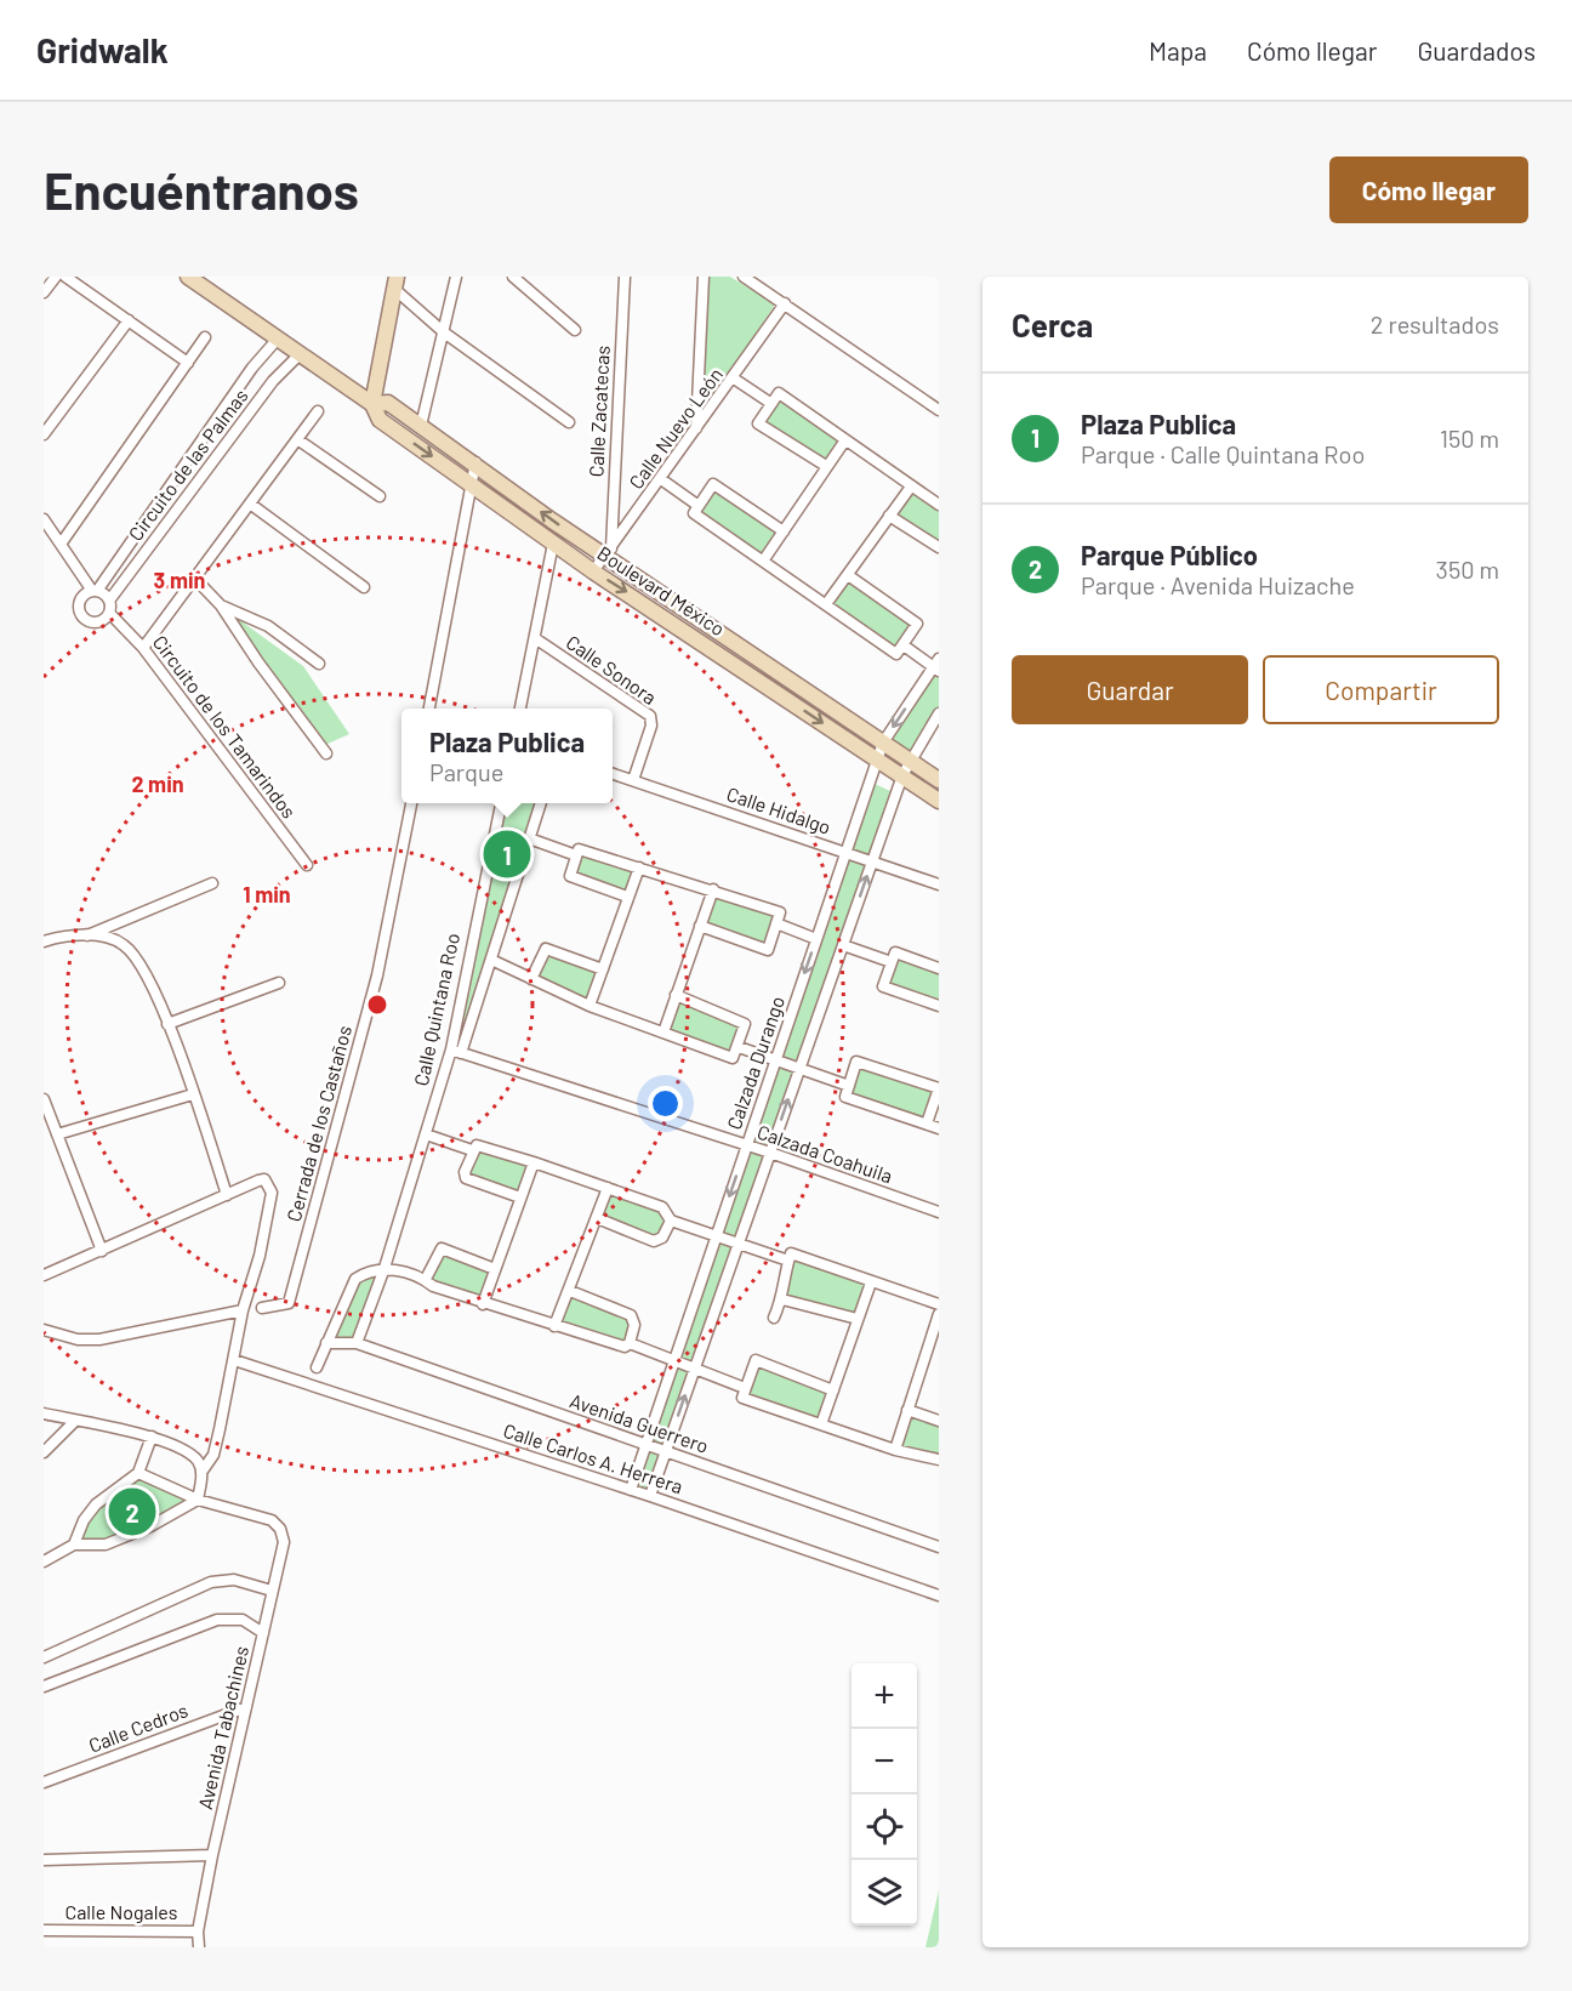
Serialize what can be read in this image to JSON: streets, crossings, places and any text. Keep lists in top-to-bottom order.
{
  "streets": {
    "main road": ["Boulevard México"],
    "street": [
      "Calle Zacatecas",
      "Calle Nuevo León",
      "Circuito de las Palmas",
      "Calle Sonora",
      "Circuito de los Tamarindos",
      "Calle Hidalgo",
      "Calle Quintana Roo",
      "Calzada Durango",
      "Cerrada de los Castaños",
      "Calzada Coahuila",
      "Avenida Guerrero",
      "Calle Carlos A. Herrera",
      "Calle Cedros",
      "Avenida Tabachines",
      "Calle Nogales"
    ]
  },
  "crossings": [
    ["Calle Zacatecas", "Calle Nuevo León"],
    ["Calle Zacatecas", "Boulevard México"],
    ["Calle Nuevo León", "Boulevard México"],
    ["Circuito de las Palmas", "Boulevard México"],
    ["Circuito de las Palmas", "Circuito de los Tamarindos"],
    ["Boulevard México", "Calzada Durango"],
    ["Calle Sonora", "Calle Hidalgo"],
    ["Calle Hidalgo", "Calzada Durango"],
    ["Calle Quintana Roo", "Calzada Coahuila"],
    ["Calle Quintana Roo", "Avenida Guerrero"],
    ["Calzada Durango", "Calzada Coahuila"],
    ["Calzada Durango", "Avenida Guerrero"],
    ["Calzada Durango", "Calle Carlos A. Herrera"],
    ["Calle Cedros", "Avenida Tabachines"],
    ["Avenida Tabachines", "Calle Nogales"]
  ],
  "page": {
    "header": "Gridwalk",
    "nav": ["Mapa", "Cómo llegar", "Guardados"],
    "buttons": [
      "Cómo llegar",
      ["Guardar", "Compartir"]
    ],
    "title": "Encuéntranos",
    "heading": ["Cerca", "2 resultados"],
    "list": [
      {
        "mark": "1",
        "name": "Plaza Publica",
        "note": "Parque · Calle Quintana Roo",
        "value": "150 m"
      },
      {
        "mark": "2",
        "name": "Parque Público",
        "note": "Parque · Avenida Huizache",
        "value": "350 m"
      }
    ],
    "popup": ["Plaza Publica", "Parque"],
    "pins": ["1", "2"],
    "map_buttons": ["+", "−"]
  },
  "rings": ["3 min", "2 min", "1 min"]
}
